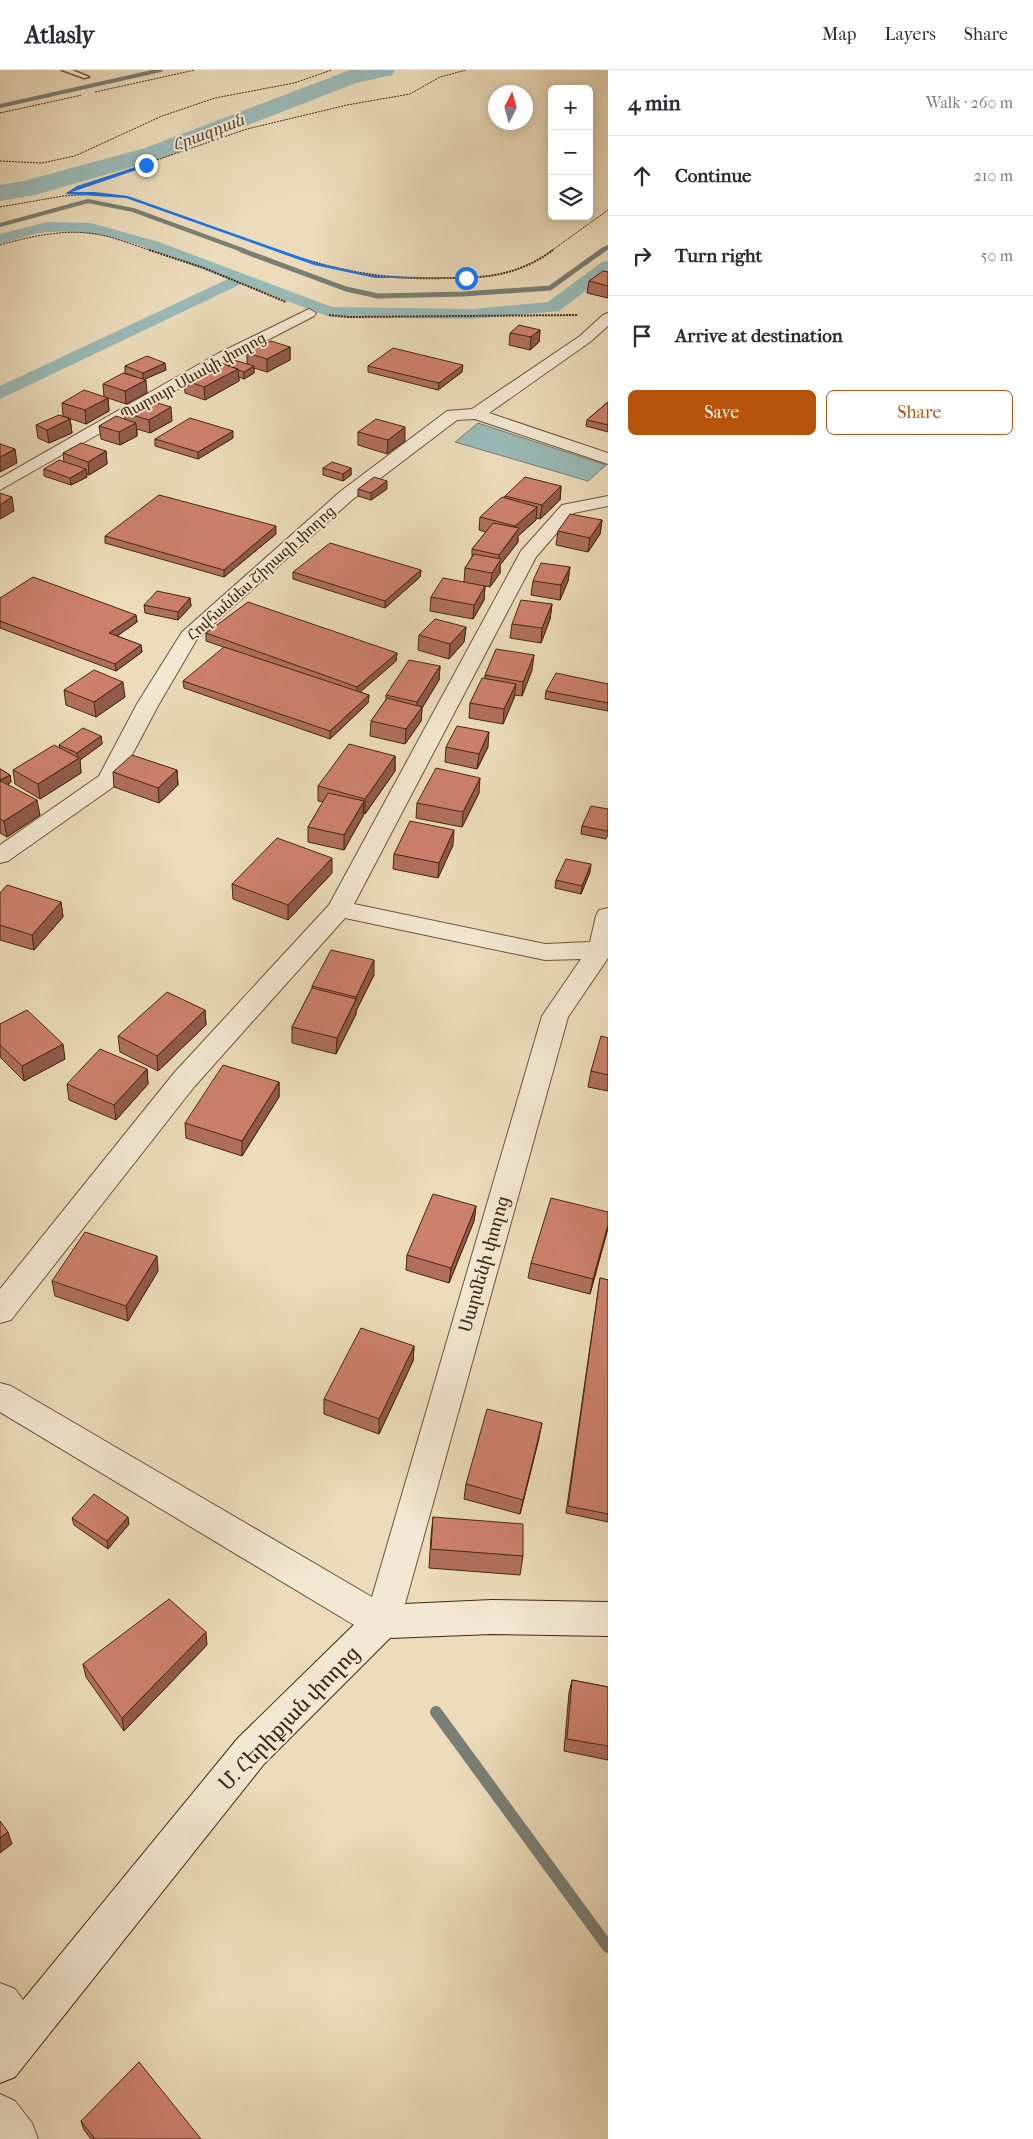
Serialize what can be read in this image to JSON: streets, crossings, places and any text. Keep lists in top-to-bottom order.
{
  "streets": {
    "street": [
      "Պարույր Սևակի փողոց",
      "Հովհաննես Շիրազի փողոց",
      "Սարմենի փողոց",
      "Մ. Հերիքյան փողոց"
    ]
  },
  "crossings": [
    ["Սարմենի փողոց", "Մ. Հերիքյան փողոց"]
  ],
  "water": ["Հրազդան"],
  "north": "top",
  "page": {
    "header": "Atlasly",
    "nav": ["Map", "Layers", "Share"],
    "heading": ["4 min", "Walk · 260 m"],
    "map_buttons": ["+", "−"],
    "list": [
      ["Continue", "210 m"],
      ["Turn right", "50 m"],
      "Arrive at destination"
    ],
    "buttons": ["Save", "Share"]
  }
}
